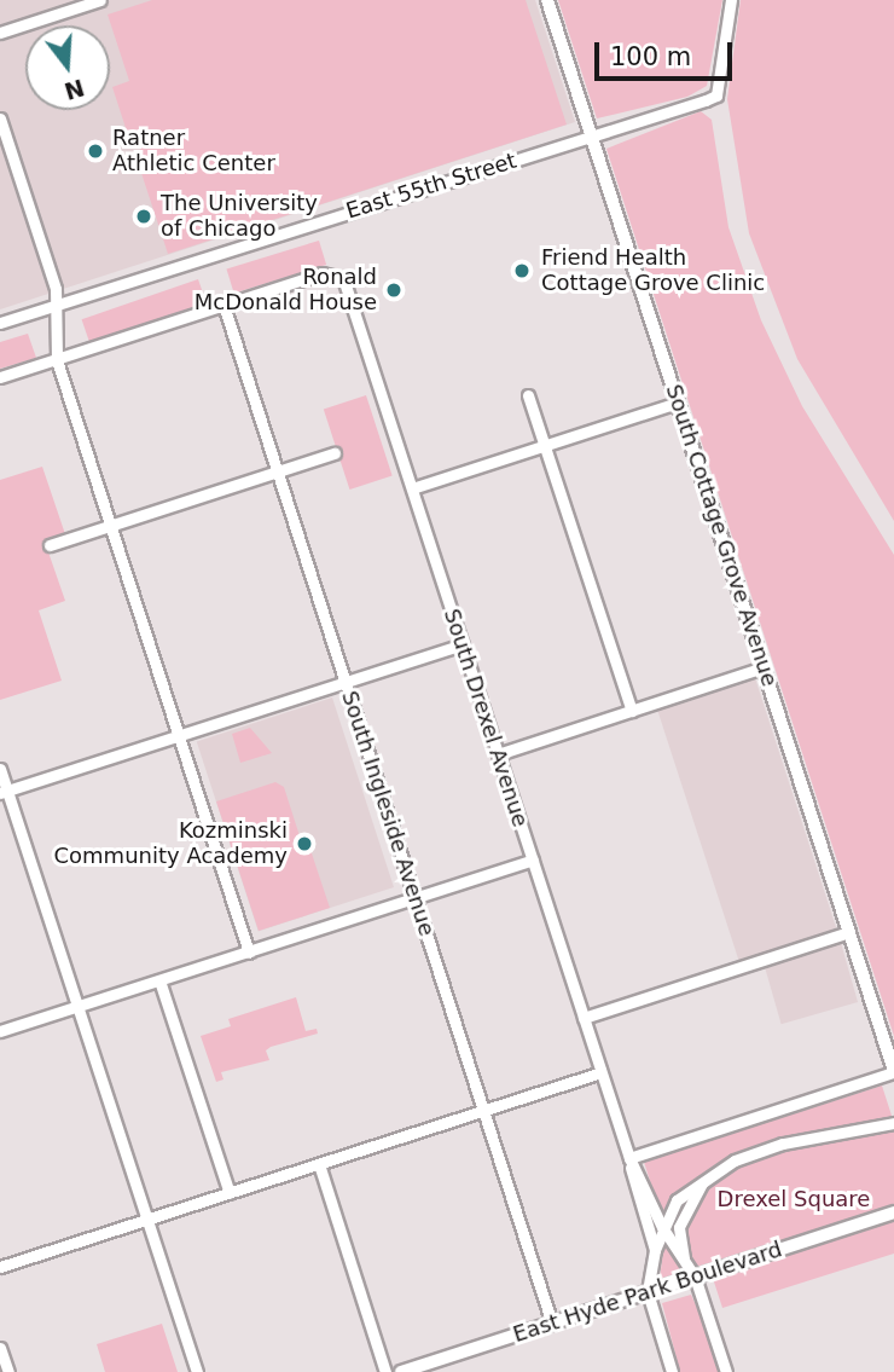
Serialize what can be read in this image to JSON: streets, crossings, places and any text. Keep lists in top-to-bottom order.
{
  "streets": {
    "main road": ["South Cottage Grove Avenue", "East Hyde Park Boulevard"],
    "street": ["East 55th Street", "South Drexel Avenue", "South Ingleside Avenue"]
  },
  "crossings": [
    ["East 55th Street", "South Cottage Grove Avenue"],
    ["South Drexel Avenue", "South Ingleside Avenue"],
    ["South Drexel Avenue", "East Hyde Park Boulevard"],
    ["South Ingleside Avenue", "East Hyde Park Boulevard"]
  ],
  "parks": ["Drexel Square"],
  "places": [
    "Ratner Athletic Center",
    "The University of Chicago",
    "Friend Health Cottage Grove Clinic",
    "Ronald McDonald House",
    "Kozminski Community Academy"
  ],
  "scale_bar": "100 m",
  "north": "bottom"
}
